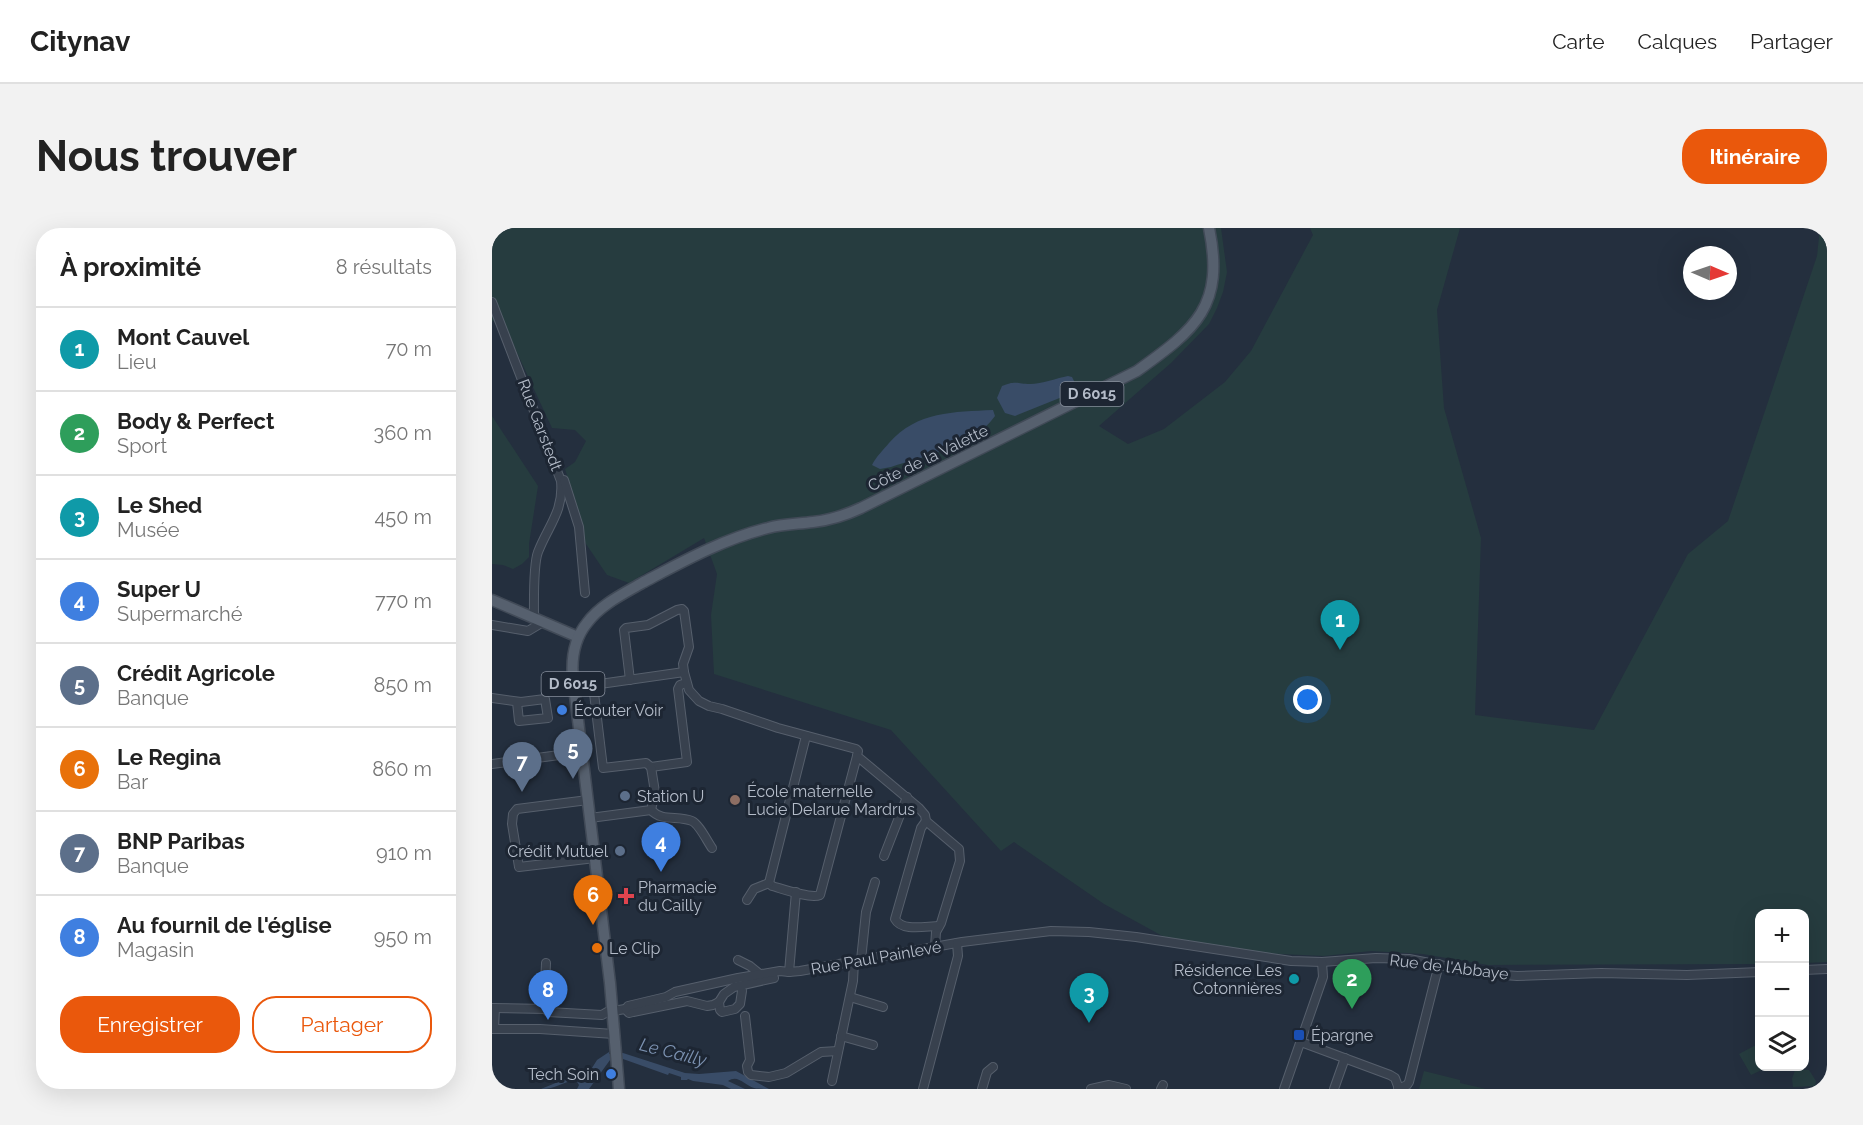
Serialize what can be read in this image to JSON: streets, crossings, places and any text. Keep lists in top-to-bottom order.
{
  "streets": {
    "main road": ["D 6015", "Côte de la Valette"],
    "street": ["Rue Garstedt", "Rue Paul Painlevé", "Rue de l'Abbaye"]
  },
  "crossings": [
    ["D 6015", "Côte de la Valette"],
    ["Rue Paul Painlevé", "Rue de l'Abbaye"]
  ],
  "water": ["Le Cailly"],
  "places": {
    "other": [
      "Écouter Voir",
      "Station U",
      "École maternelle Lucie Delarue Mardrus",
      "Crédit Mutuel",
      "Le Clip",
      "Résidence Les Cotonnières",
      "Tech Soin"
    ],
    "health": ["Pharmacie du Cailly"],
    "transit": ["Épargne"]
  },
  "north": "right",
  "page": {
    "header": "Citynav",
    "nav": ["Carte", "Calques", "Partager"],
    "buttons": [
      "Itinéraire",
      ["Enregistrer", "Partager"]
    ],
    "title": "Nous trouver",
    "heading": ["À proximité", "8 résultats"],
    "list": [
      {
        "mark": "1",
        "name": "Mont Cauvel",
        "note": "Lieu",
        "value": "70 m"
      },
      {
        "mark": "2",
        "name": "Body & Perfect",
        "note": "Sport",
        "value": "360 m"
      },
      {
        "mark": "3",
        "name": "Le Shed",
        "note": "Musée",
        "value": "450 m"
      },
      {
        "mark": "4",
        "name": "Super U",
        "note": "Supermarché",
        "value": "770 m"
      },
      {
        "mark": "5",
        "name": "Crédit Agricole",
        "note": "Banque",
        "value": "850 m"
      },
      {
        "mark": "6",
        "name": "Le Regina",
        "note": "Bar",
        "value": "860 m"
      },
      {
        "mark": "7",
        "name": "BNP Paribas",
        "note": "Banque",
        "value": "910 m"
      },
      {
        "mark": "8",
        "name": "Au fournil de l'église",
        "note": "Magasin",
        "value": "950 m"
      }
    ],
    "pins": [
      "1",
      "5",
      "7",
      "4",
      "6",
      "2",
      "8",
      "3"
    ],
    "map_buttons": ["+", "−"]
  }
}
